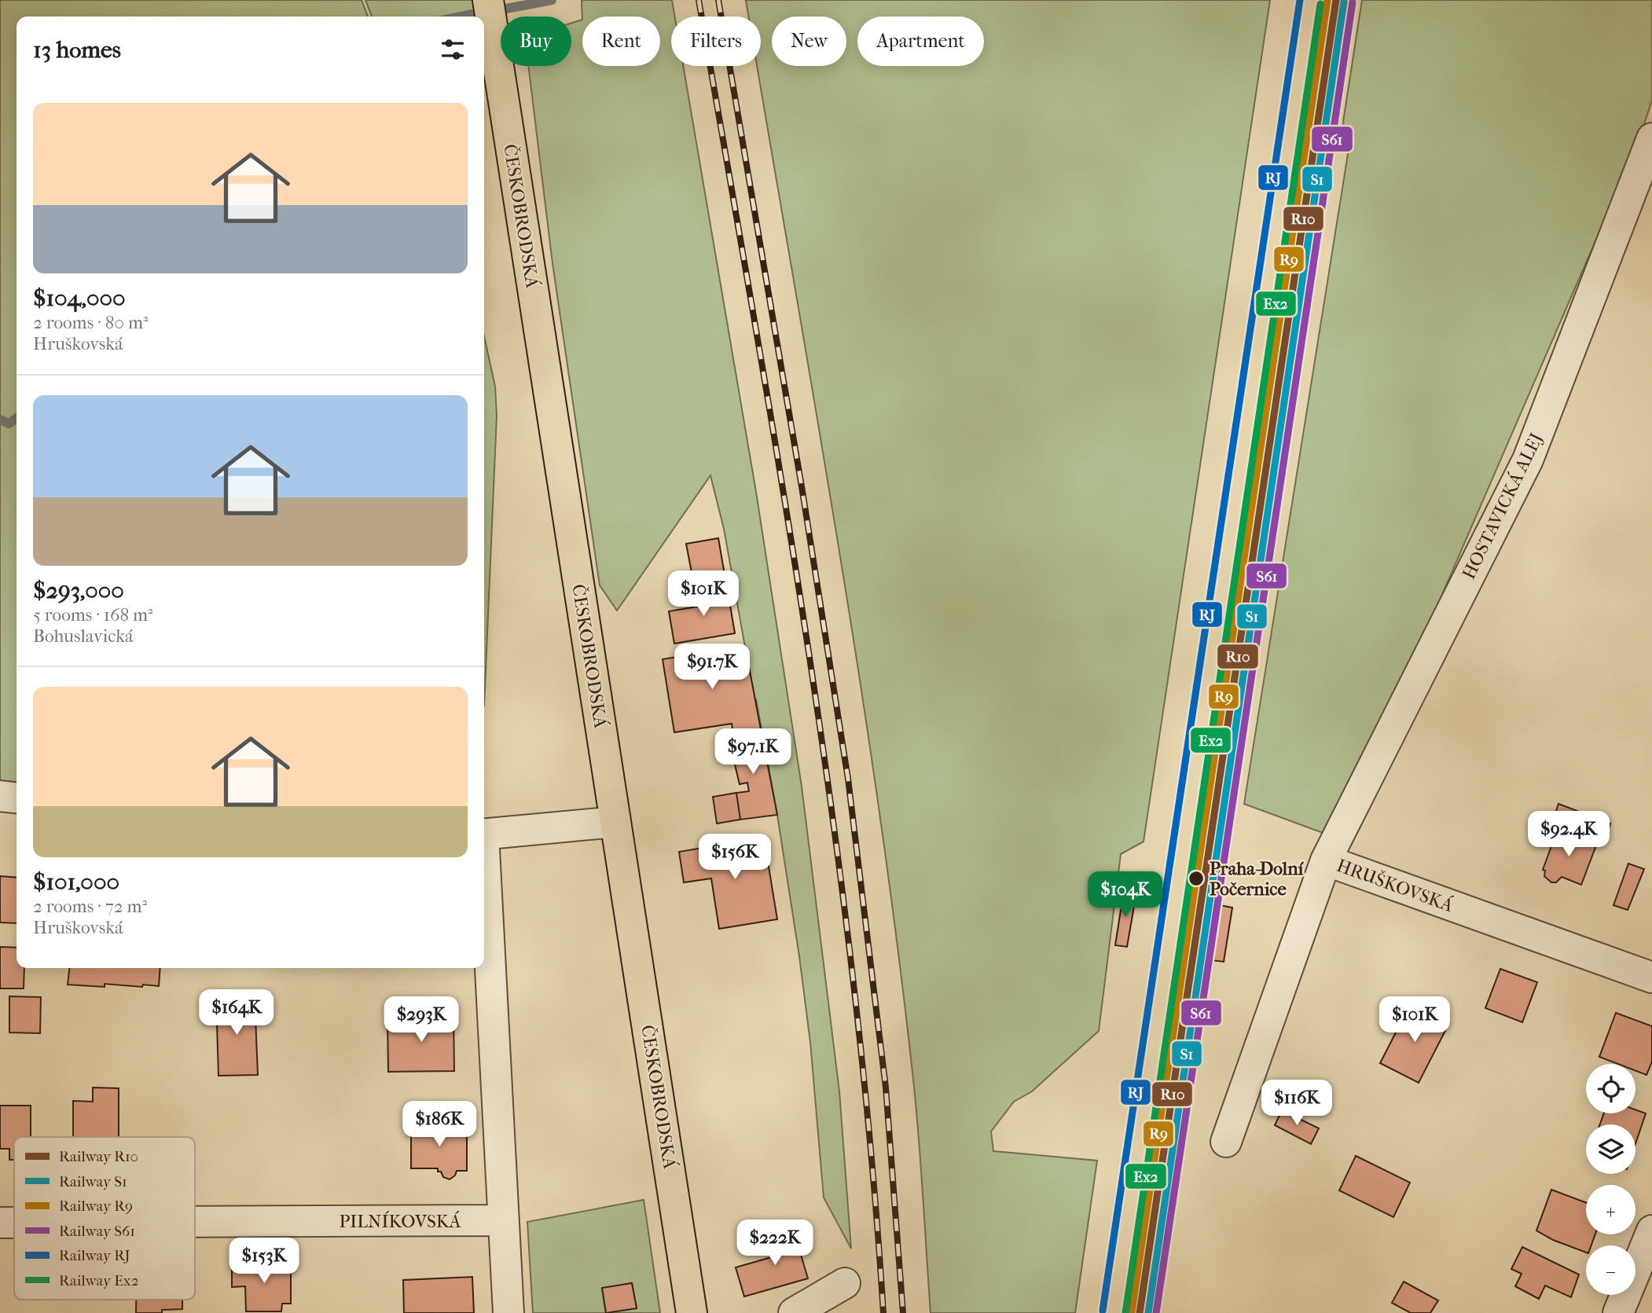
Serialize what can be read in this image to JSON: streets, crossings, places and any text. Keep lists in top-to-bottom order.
{
  "streets": {
    "main road": ["ČESKOBRODSKÁ"],
    "street": ["HOSTAVICKÁ ALEJ", "HRUŠKOVSKÁ", "PILNÍKOVSKÁ"]
  },
  "crossings": [
    ["HOSTAVICKÁ ALEJ", "HRUŠKOVSKÁ"]
  ],
  "places": ["Praha-Dolní Počernice"],
  "lines": [
    "rail line R10",
    "rail line R9",
    "rail line RJ",
    "rail line S1",
    "rail line S61",
    "rail line Ex2"
  ],
  "legend": [
    "Railway R10",
    "Railway S1",
    "Railway R9",
    "Railway S61",
    "Railway RJ",
    "Railway Ex2"
  ],
  "page": {
    "chip": [
      "Buy",
      "Rent",
      "Filters",
      "New",
      "Apartment"
    ],
    "heading": "13 homes",
    "list": [
      {
        "name": "$104,000",
        "note": "2 rooms · 80 m² · Hruškovská"
      },
      {
        "name": "$293,000",
        "note": "5 rooms · 168 m² · Bohuslavická"
      },
      {
        "name": "$101,000",
        "note": "2 rooms · 72 m² · Hruškovská"
      }
    ],
    "price": [
      "$101K",
      "$91.7K",
      "$97.1K",
      "$92.4K",
      "$156K",
      "$104K",
      "$164K",
      "$293K",
      "$101K",
      "$116K",
      "$186K",
      "$222K",
      "$153K"
    ],
    "map_buttons": ["+", "−"]
  }
}
